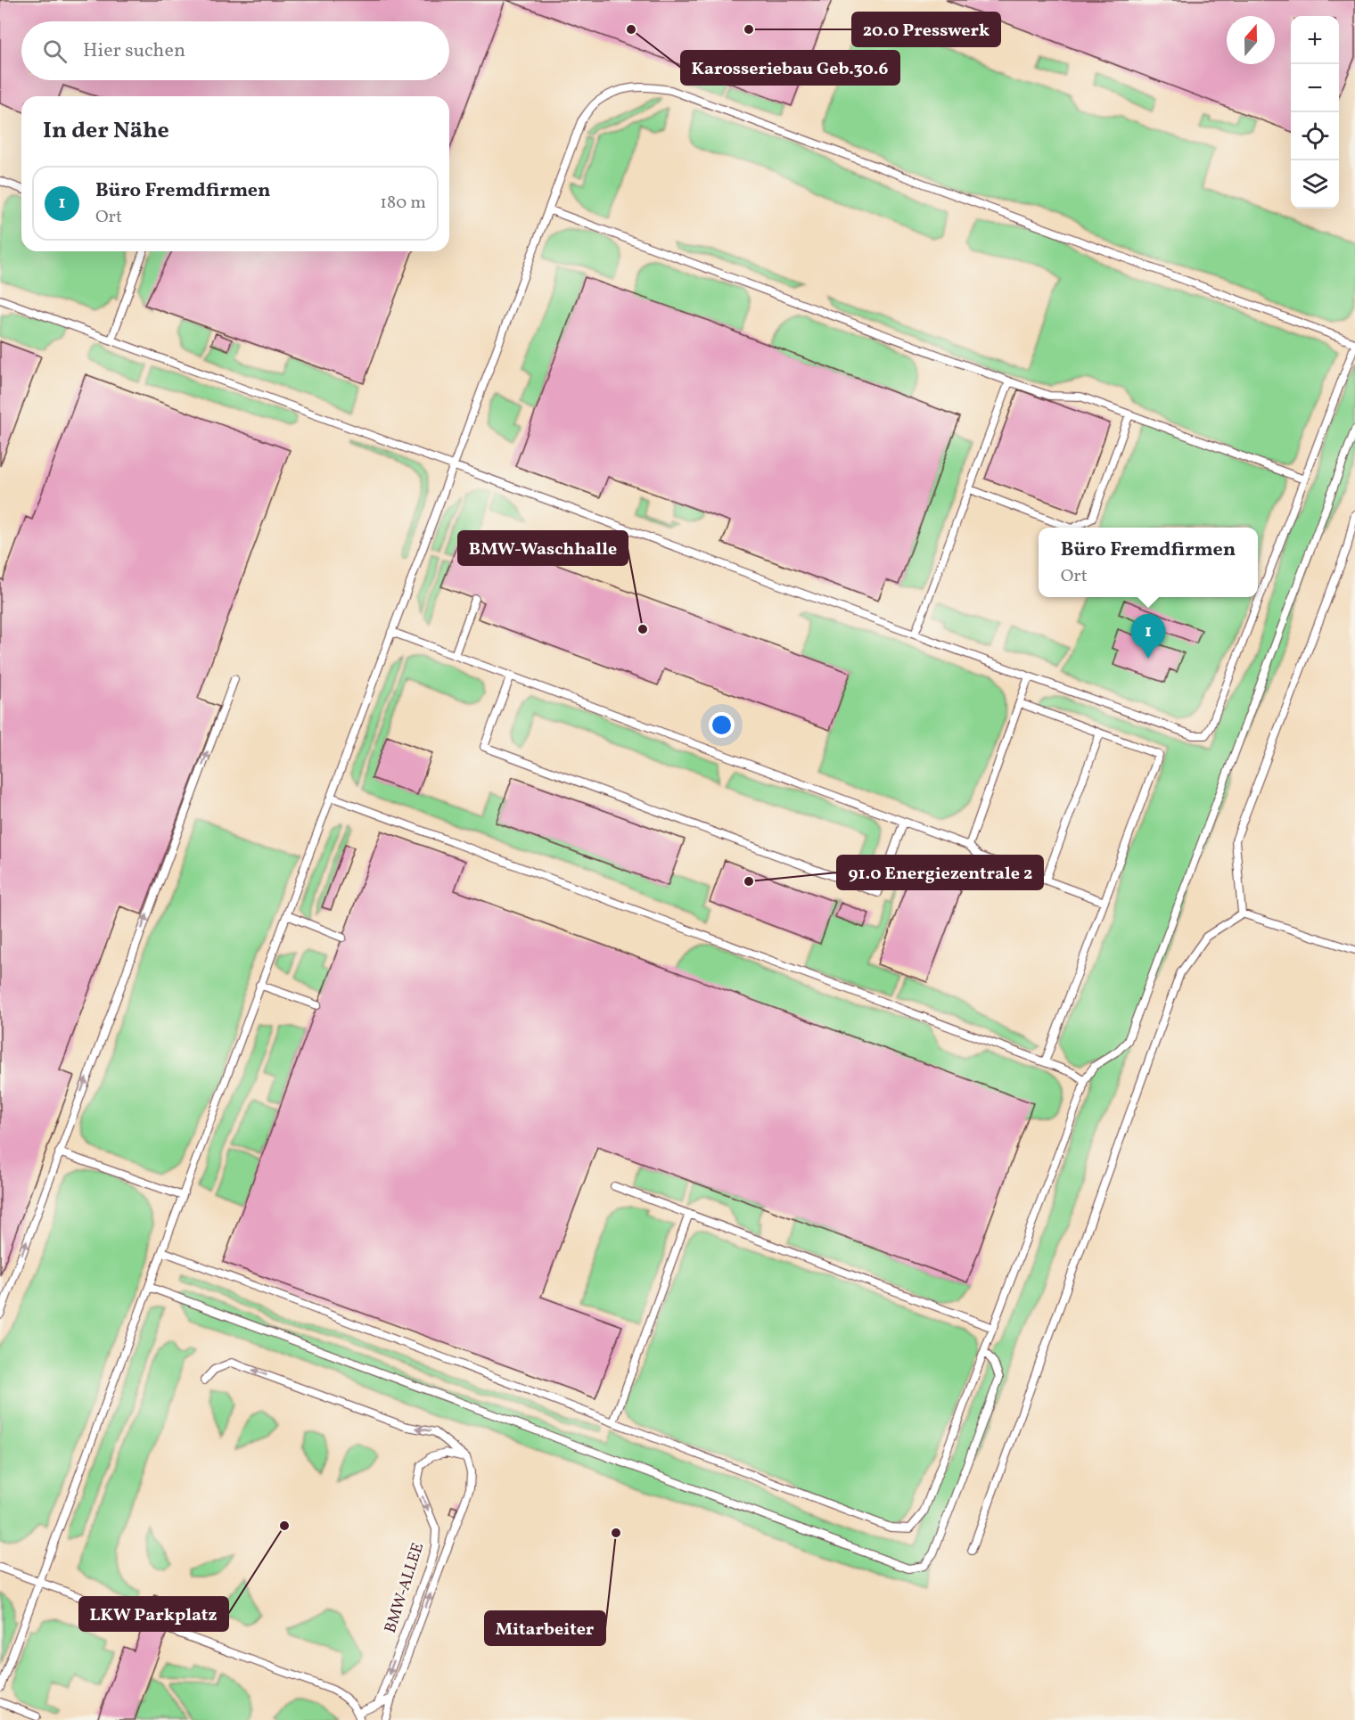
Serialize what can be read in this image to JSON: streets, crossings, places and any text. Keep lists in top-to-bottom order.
{
  "streets": {
    "lane": ["BMW-ALLEE"]
  },
  "places": [
    "Karosseriebau Geb.30.6",
    "20.0 Presswerk",
    "BMW-Waschhalle",
    "91.0 Energiezentrale 2",
    "LKW Parkplatz",
    "Mitarbeiter"
  ],
  "north": "top",
  "page": {
    "map_buttons": ["+", "−"],
    "search": "Hier suchen",
    "heading": "In der Nähe",
    "list": [
      {
        "mark": "1",
        "name": "Büro Fremdfirmen",
        "note": "Ort",
        "value": "180 m"
      }
    ],
    "popup": ["Büro Fremdfirmen", "Ort"],
    "pins": "1"
  }
}
